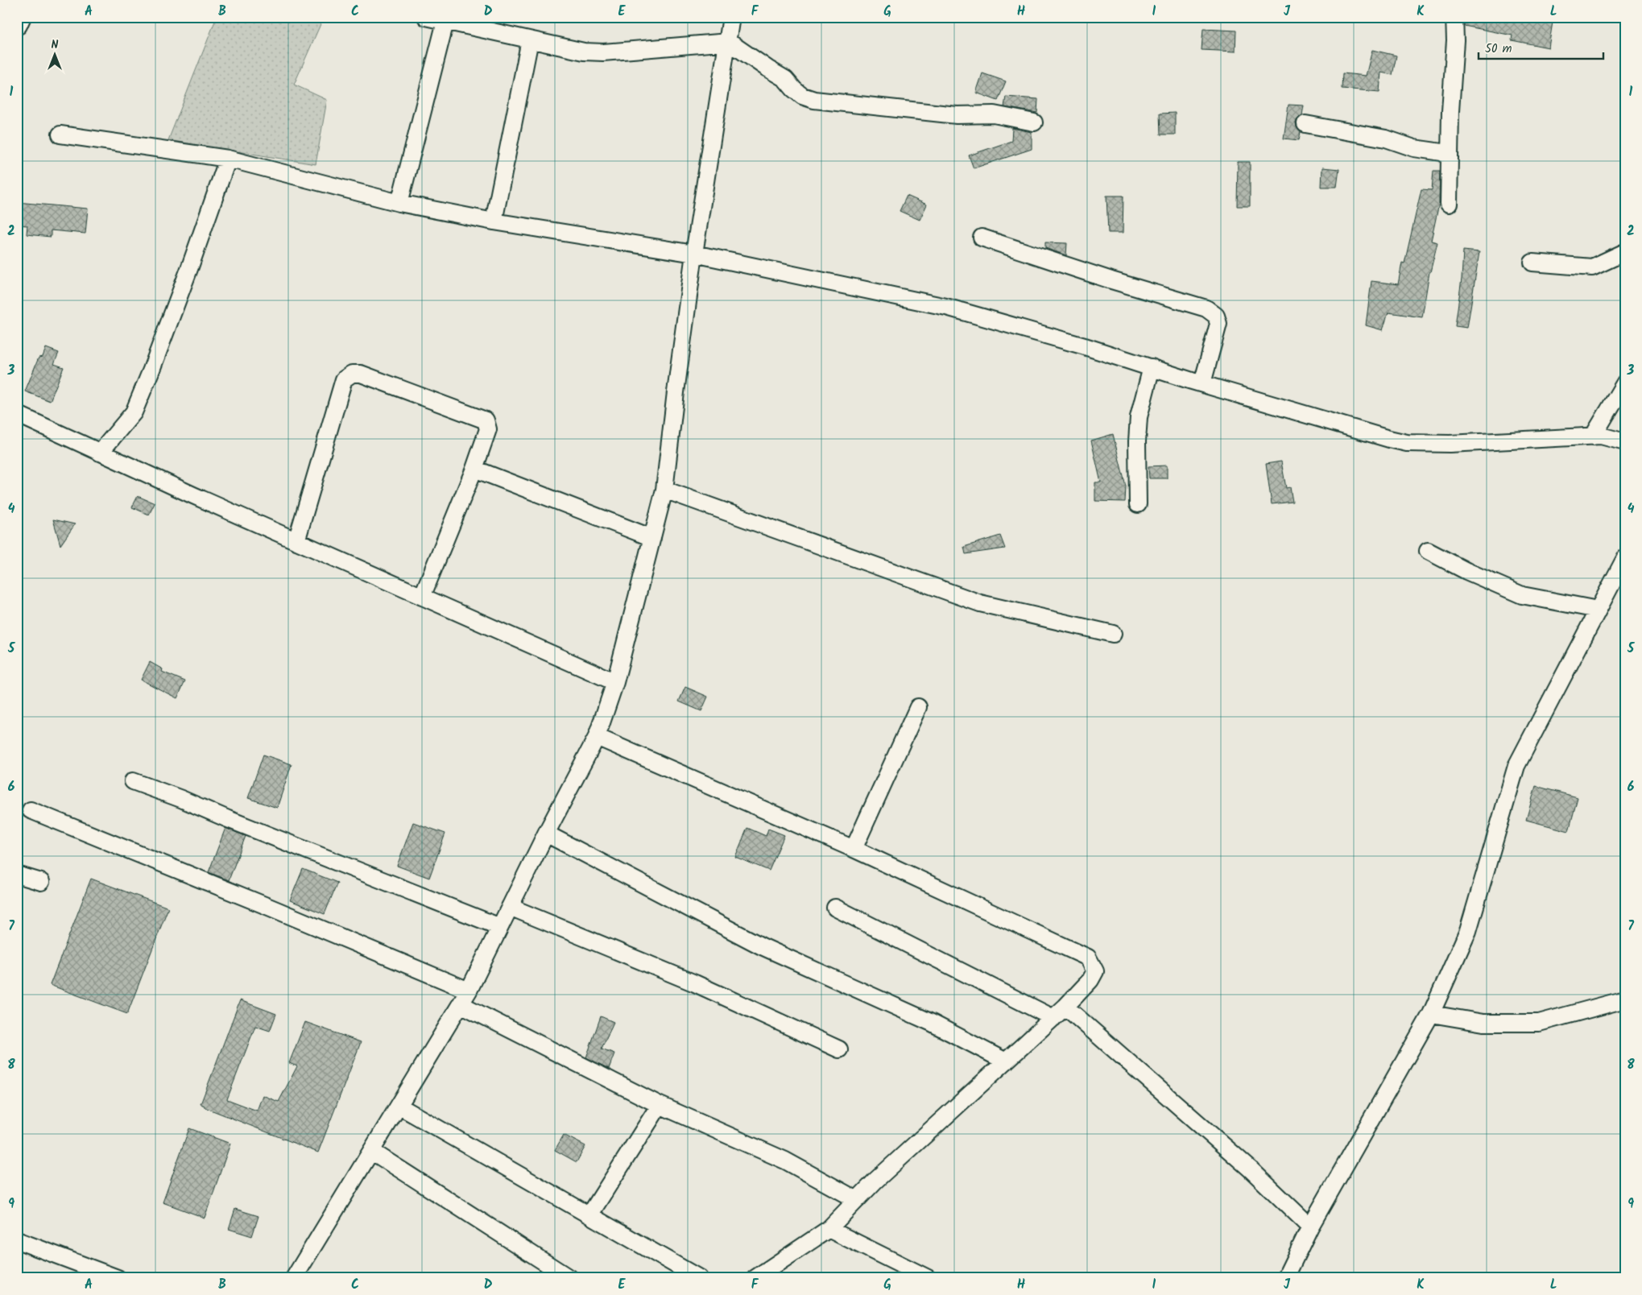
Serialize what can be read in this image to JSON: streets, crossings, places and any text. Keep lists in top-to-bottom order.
{
  "scale_bar": "50 m",
  "north": "top",
  "grid": {
    "columns": [
      "A",
      "B",
      "C",
      "D",
      "E",
      "F",
      "G",
      "H",
      "I",
      "J",
      "K",
      "L"
    ],
    "rows": [
      "1",
      "2",
      "3",
      "4",
      "5",
      "6",
      "7",
      "8",
      "9"
    ]
  }
}
